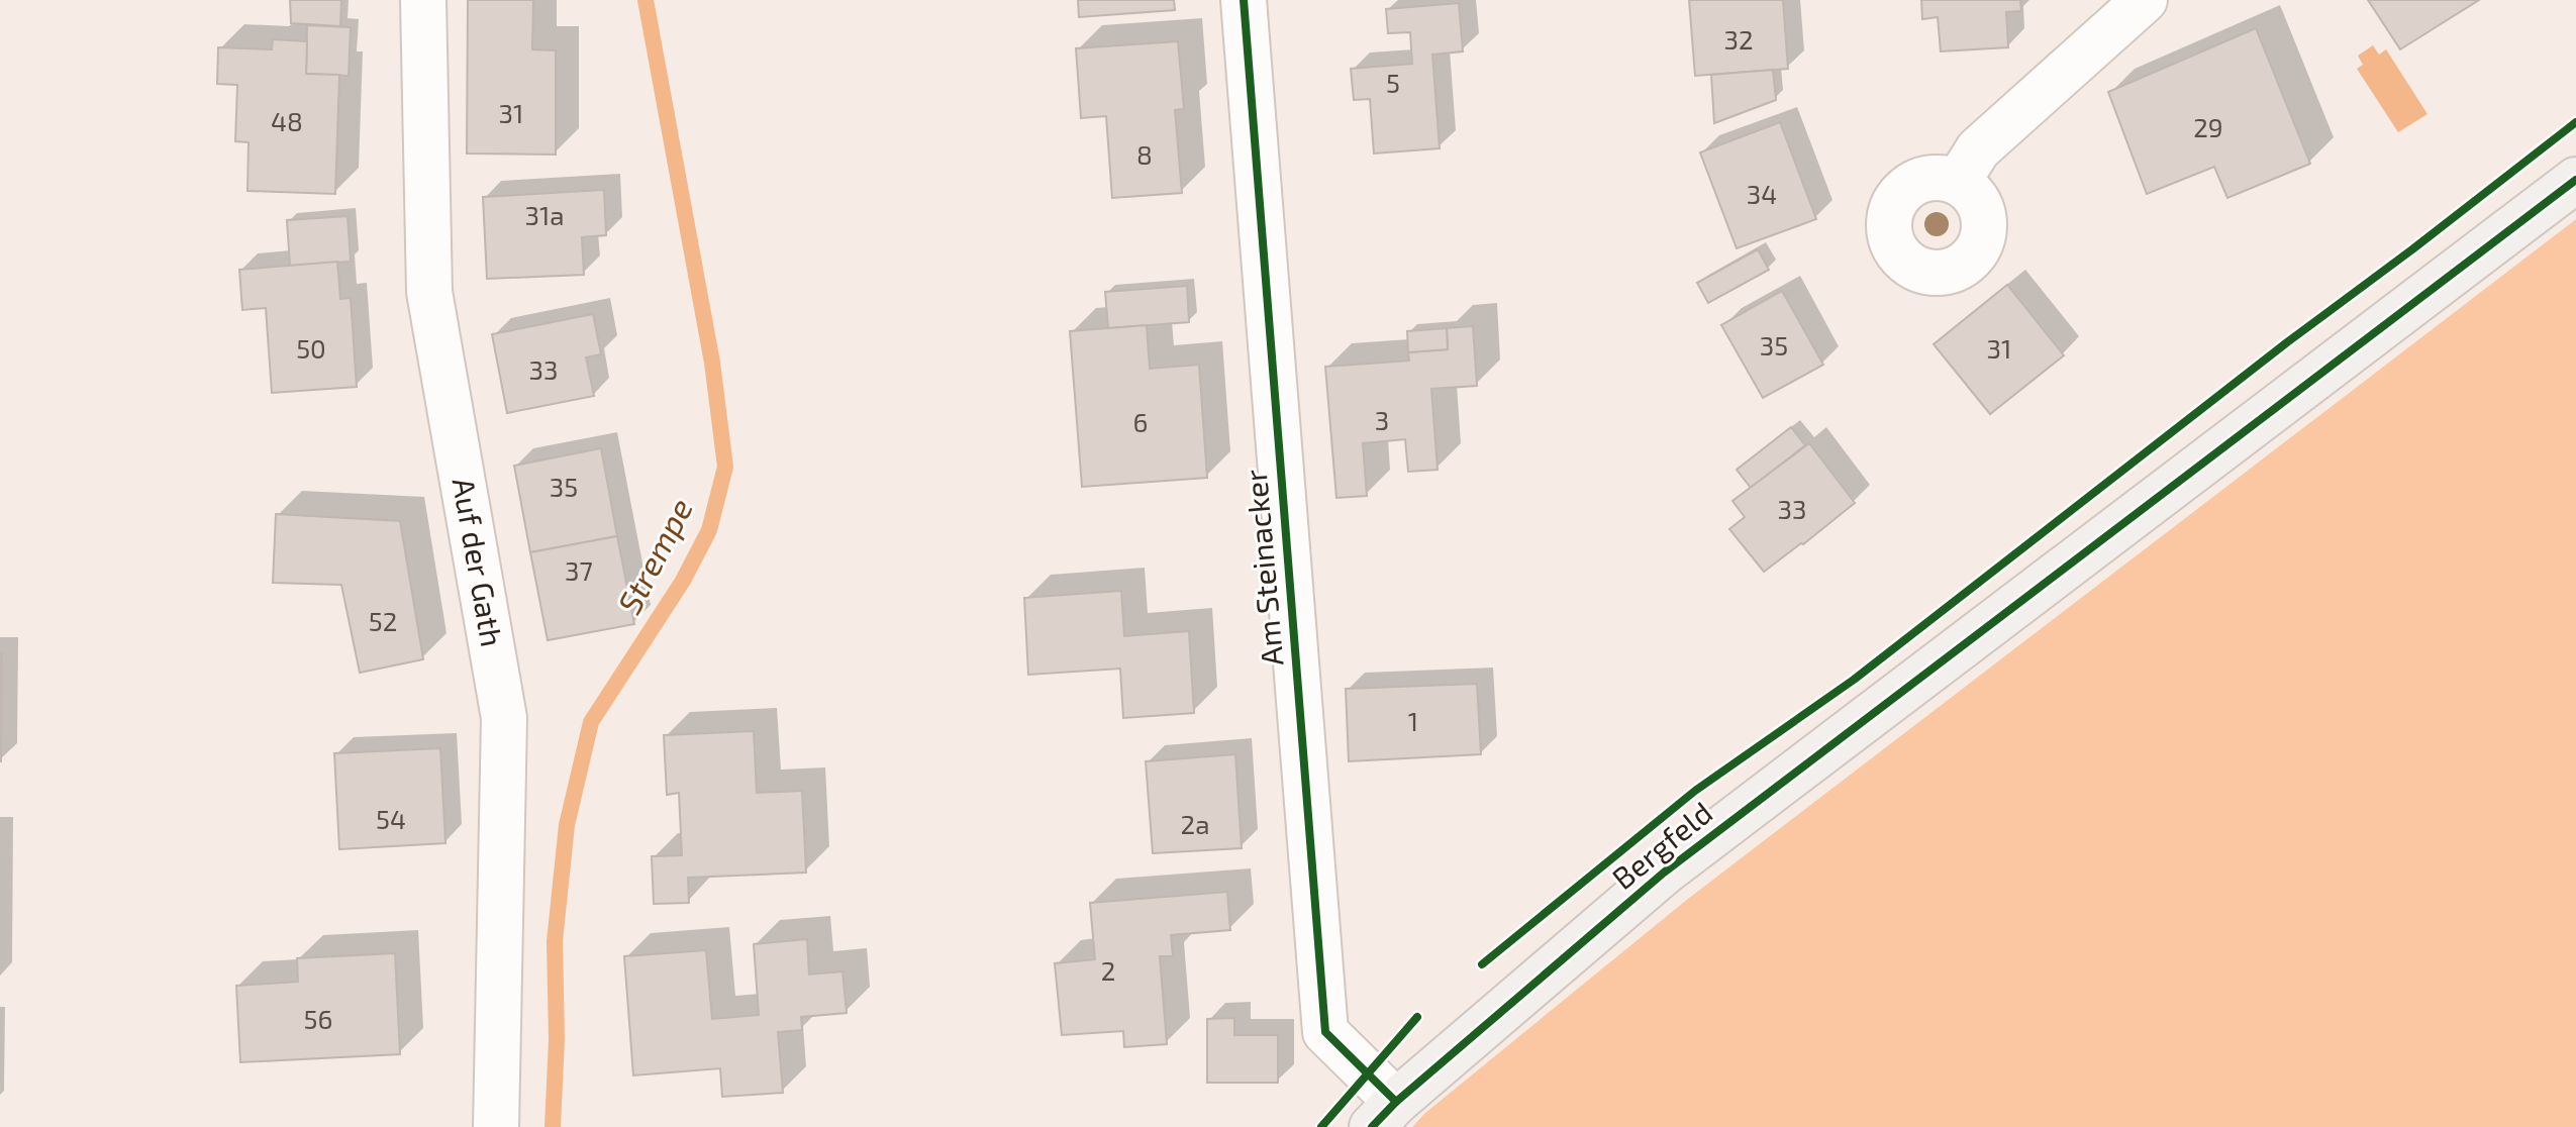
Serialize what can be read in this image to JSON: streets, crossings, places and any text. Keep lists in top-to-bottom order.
{
  "streets": {
    "street": ["Auf der Gath", "Am Steinacker", "Bergfeld"]
  },
  "crossings": [
    ["Am Steinacker", "Bergfeld"]
  ],
  "water": ["Strempe"],
  "house_numbers": [
    "32",
    "5",
    "31",
    "48",
    "29",
    "8",
    "34",
    "31a",
    "35",
    "50",
    "31",
    "33",
    "3",
    "6",
    "35",
    "33",
    "37",
    "52",
    "1",
    "54",
    "2a",
    "2",
    "56"
  ]
}
